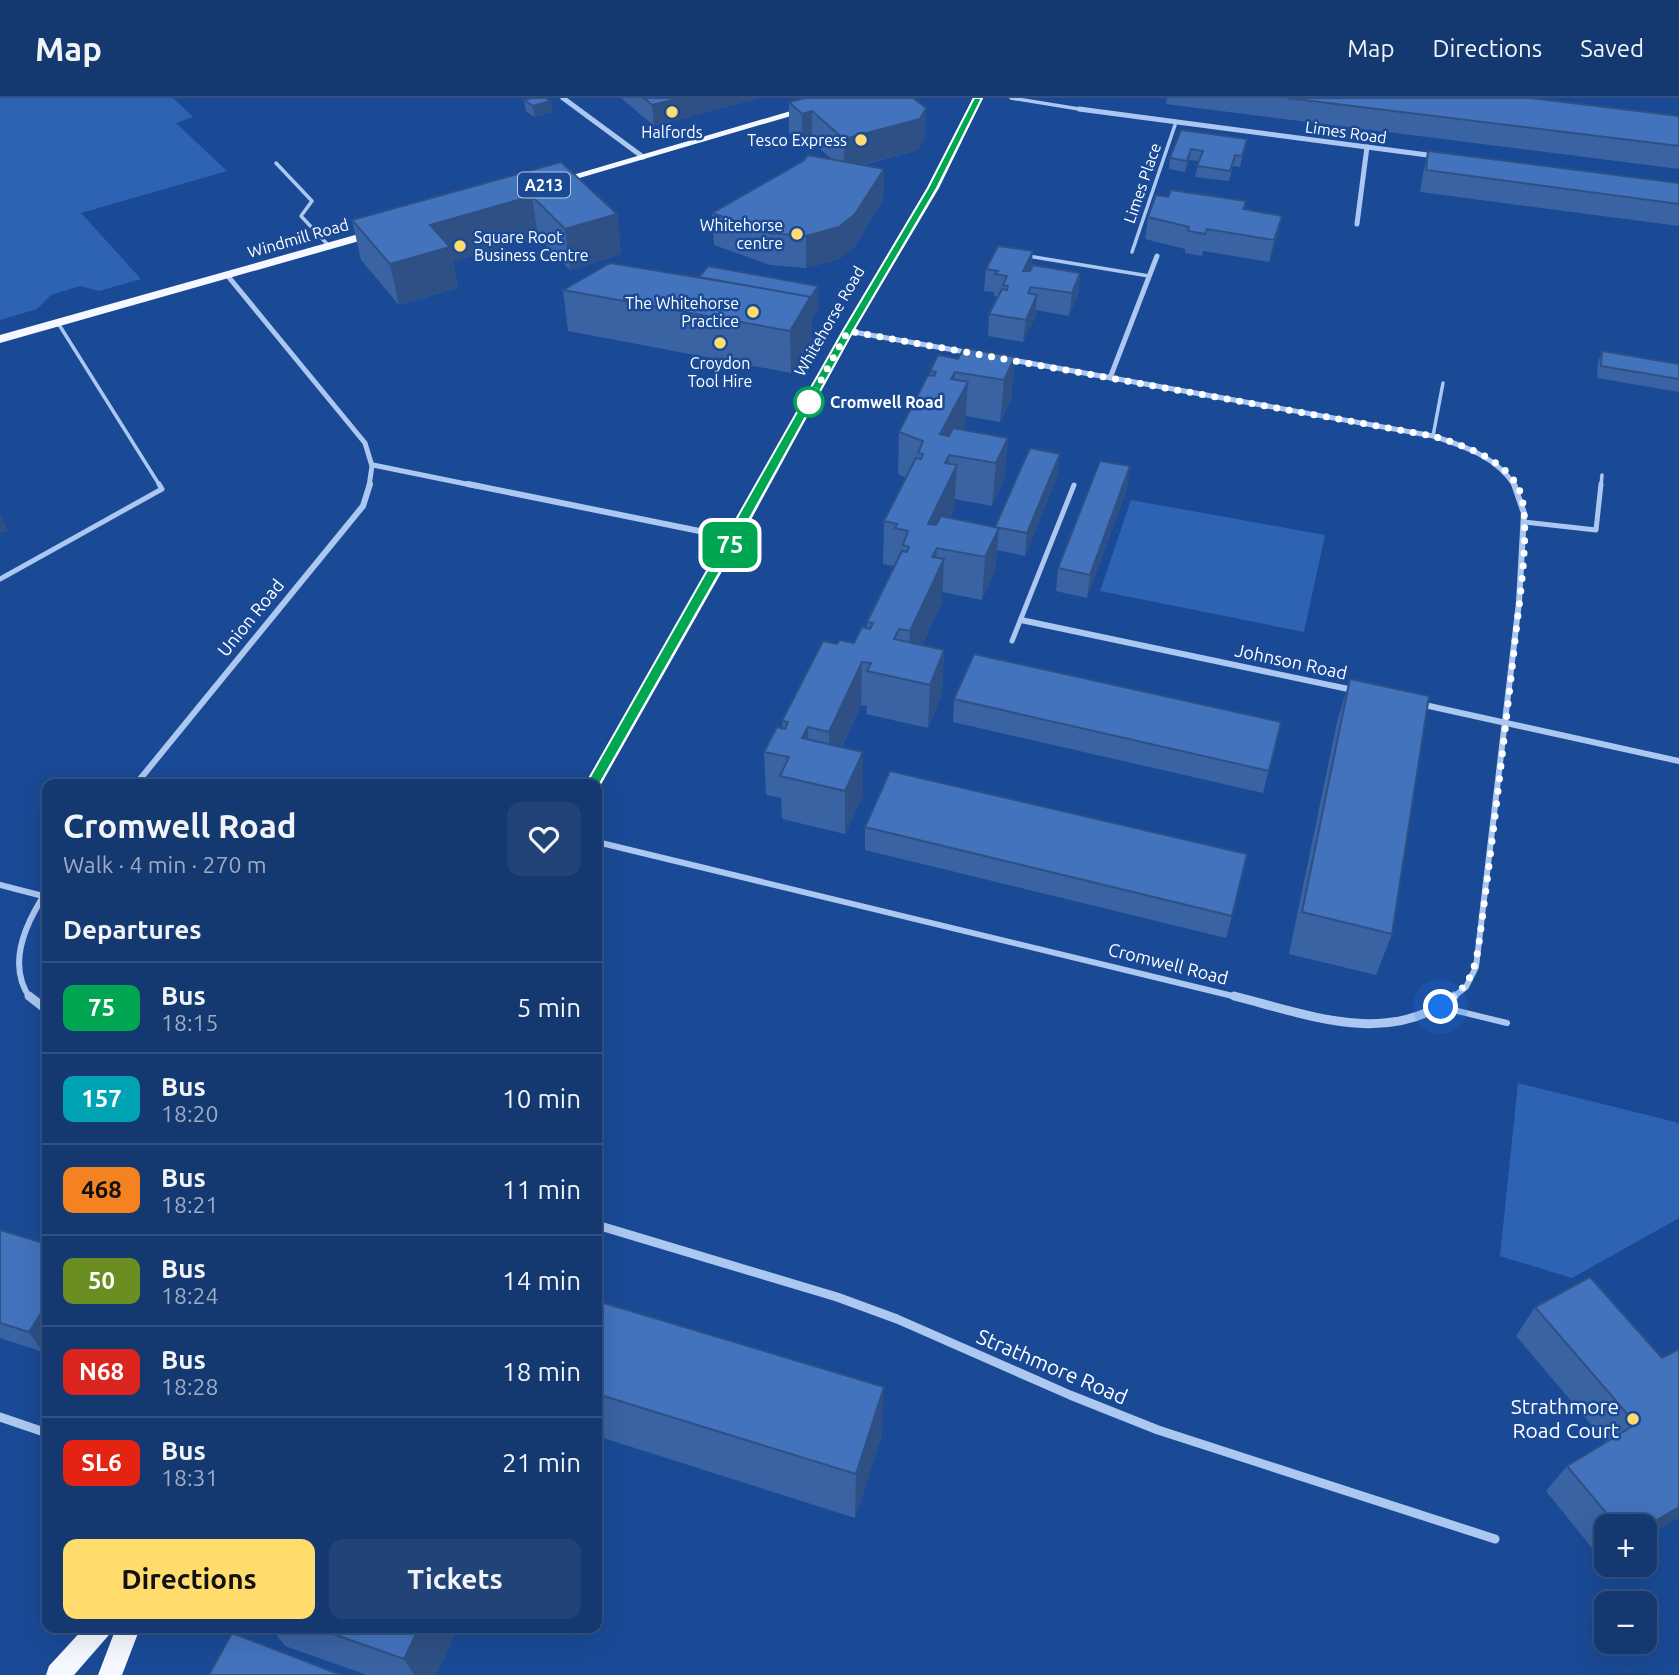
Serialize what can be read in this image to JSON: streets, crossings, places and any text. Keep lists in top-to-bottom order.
{
  "streets": {
    "main road": ["A213", "Windmill Road", "Whitehorse Road"],
    "street": [
      "Limes Road",
      "Union Road",
      "Johnson Road",
      "Cromwell Road",
      "Strathmore Road"
    ],
    "lane": ["Limes Place"]
  },
  "crossings": [
    ["Limes Road", "Limes Place"]
  ],
  "places": [
    "Halfords",
    "Tesco Express",
    "Whitehorse centre",
    "Square Root Business Centre",
    "The Whitehorse Practice",
    "Croydon Tool Hire",
    "Cromwell Road",
    "Strathmore Road Court"
  ],
  "lines": ["bus line 75"],
  "page": {
    "header": "Map",
    "nav": ["Map", "Directions", "Saved"],
    "on_map": "75",
    "heading": [
      ["Cromwell Road", "Walk · 4 min · 270 m"],
      "Departures"
    ],
    "list": [
      {
        "mark": "75",
        "name": "Bus",
        "note": "18:15",
        "value": "5 min"
      },
      {
        "mark": "157",
        "name": "Bus",
        "note": "18:20",
        "value": "10 min"
      },
      {
        "mark": "468",
        "name": "Bus",
        "note": "18:21",
        "value": "11 min"
      },
      {
        "mark": "50",
        "name": "Bus",
        "note": "18:24",
        "value": "14 min"
      },
      {
        "mark": "N68",
        "name": "Bus",
        "note": "18:28",
        "value": "18 min"
      },
      {
        "mark": "SL6",
        "name": "Bus",
        "note": "18:31",
        "value": "21 min"
      }
    ],
    "map_buttons": ["+", "−"],
    "buttons": ["Directions", "Tickets"]
  }
}
